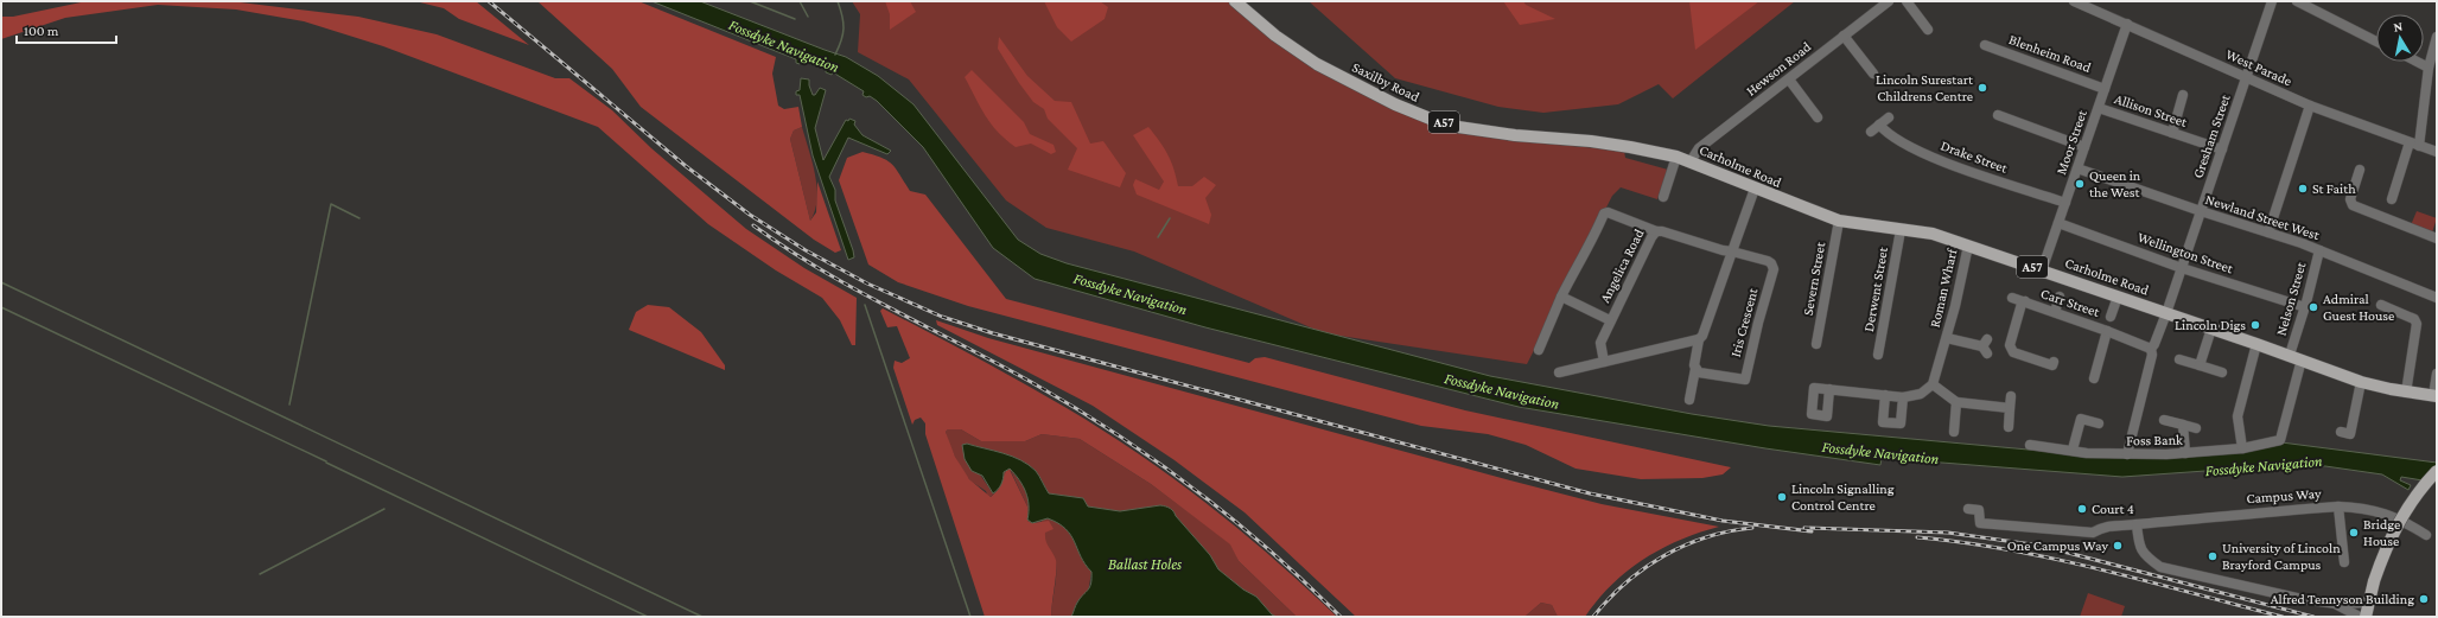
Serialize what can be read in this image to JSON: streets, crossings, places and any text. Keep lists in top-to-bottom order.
{
  "streets": {
    "main road": ["Saxilby Road", "A57", "Carholme Road"],
    "street": [
      "Blenheim Road",
      "West Parade",
      "Hewson Road",
      "Allison Street",
      "Gresham Street",
      "Moor Street",
      "Drake Street",
      "Newland Street West",
      "Wellington Street",
      "Angelica Road",
      "Severn Street",
      "Roman Wharf",
      "Derwent Street",
      "Nelson Street",
      "Carr Street",
      "Iris Crescent",
      "Foss Bank",
      "Campus Way"
    ]
  },
  "crossings": [
    ["Blenheim Road", "Moor Street"],
    ["West Parade", "Gresham Street"],
    ["West Parade", "Moor Street"],
    ["Hewson Road", "Carholme Road"],
    ["Saxilby Road", "Carholme Road"],
    ["Allison Street", "Gresham Street"],
    ["Allison Street", "Moor Street"],
    ["Gresham Street", "Carholme Road"],
    ["Gresham Street", "Newland Street West"],
    ["Gresham Street", "Wellington Street"],
    ["Gresham Street", "Carr Street"],
    ["Gresham Street", "Foss Bank"],
    ["Moor Street", "Drake Street"],
    ["Moor Street", "Carholme Road"],
    ["Moor Street", "Newland Street West"],
    ["Moor Street", "Wellington Street"],
    ["Carholme Road", "Severn Street"],
    ["Carholme Road", "Roman Wharf"],
    ["Carholme Road", "Derwent Street"],
    ["Carholme Road", "Nelson Street"],
    ["Carholme Road", "Foss Bank"],
    ["Newland Street West", "Nelson Street"],
    ["Wellington Street", "Nelson Street"],
    ["Angelica Road", "Iris Crescent"]
  ],
  "water": ["Fossdyke Navigation", "Ballast Holes"],
  "places": [
    "Lincoln Surestart Childrens Centre",
    "Queen in the West",
    "St Faith",
    "Admiral Guest House",
    "Lincoln Digs",
    "Lincoln Signalling Control Centre",
    "Court 4",
    "Bridge House",
    "One Campus Way",
    "University of Lincoln Brayford Campus",
    "Alfred Tennyson Building"
  ],
  "scale_bar": "100 m",
  "north": "top"
}
